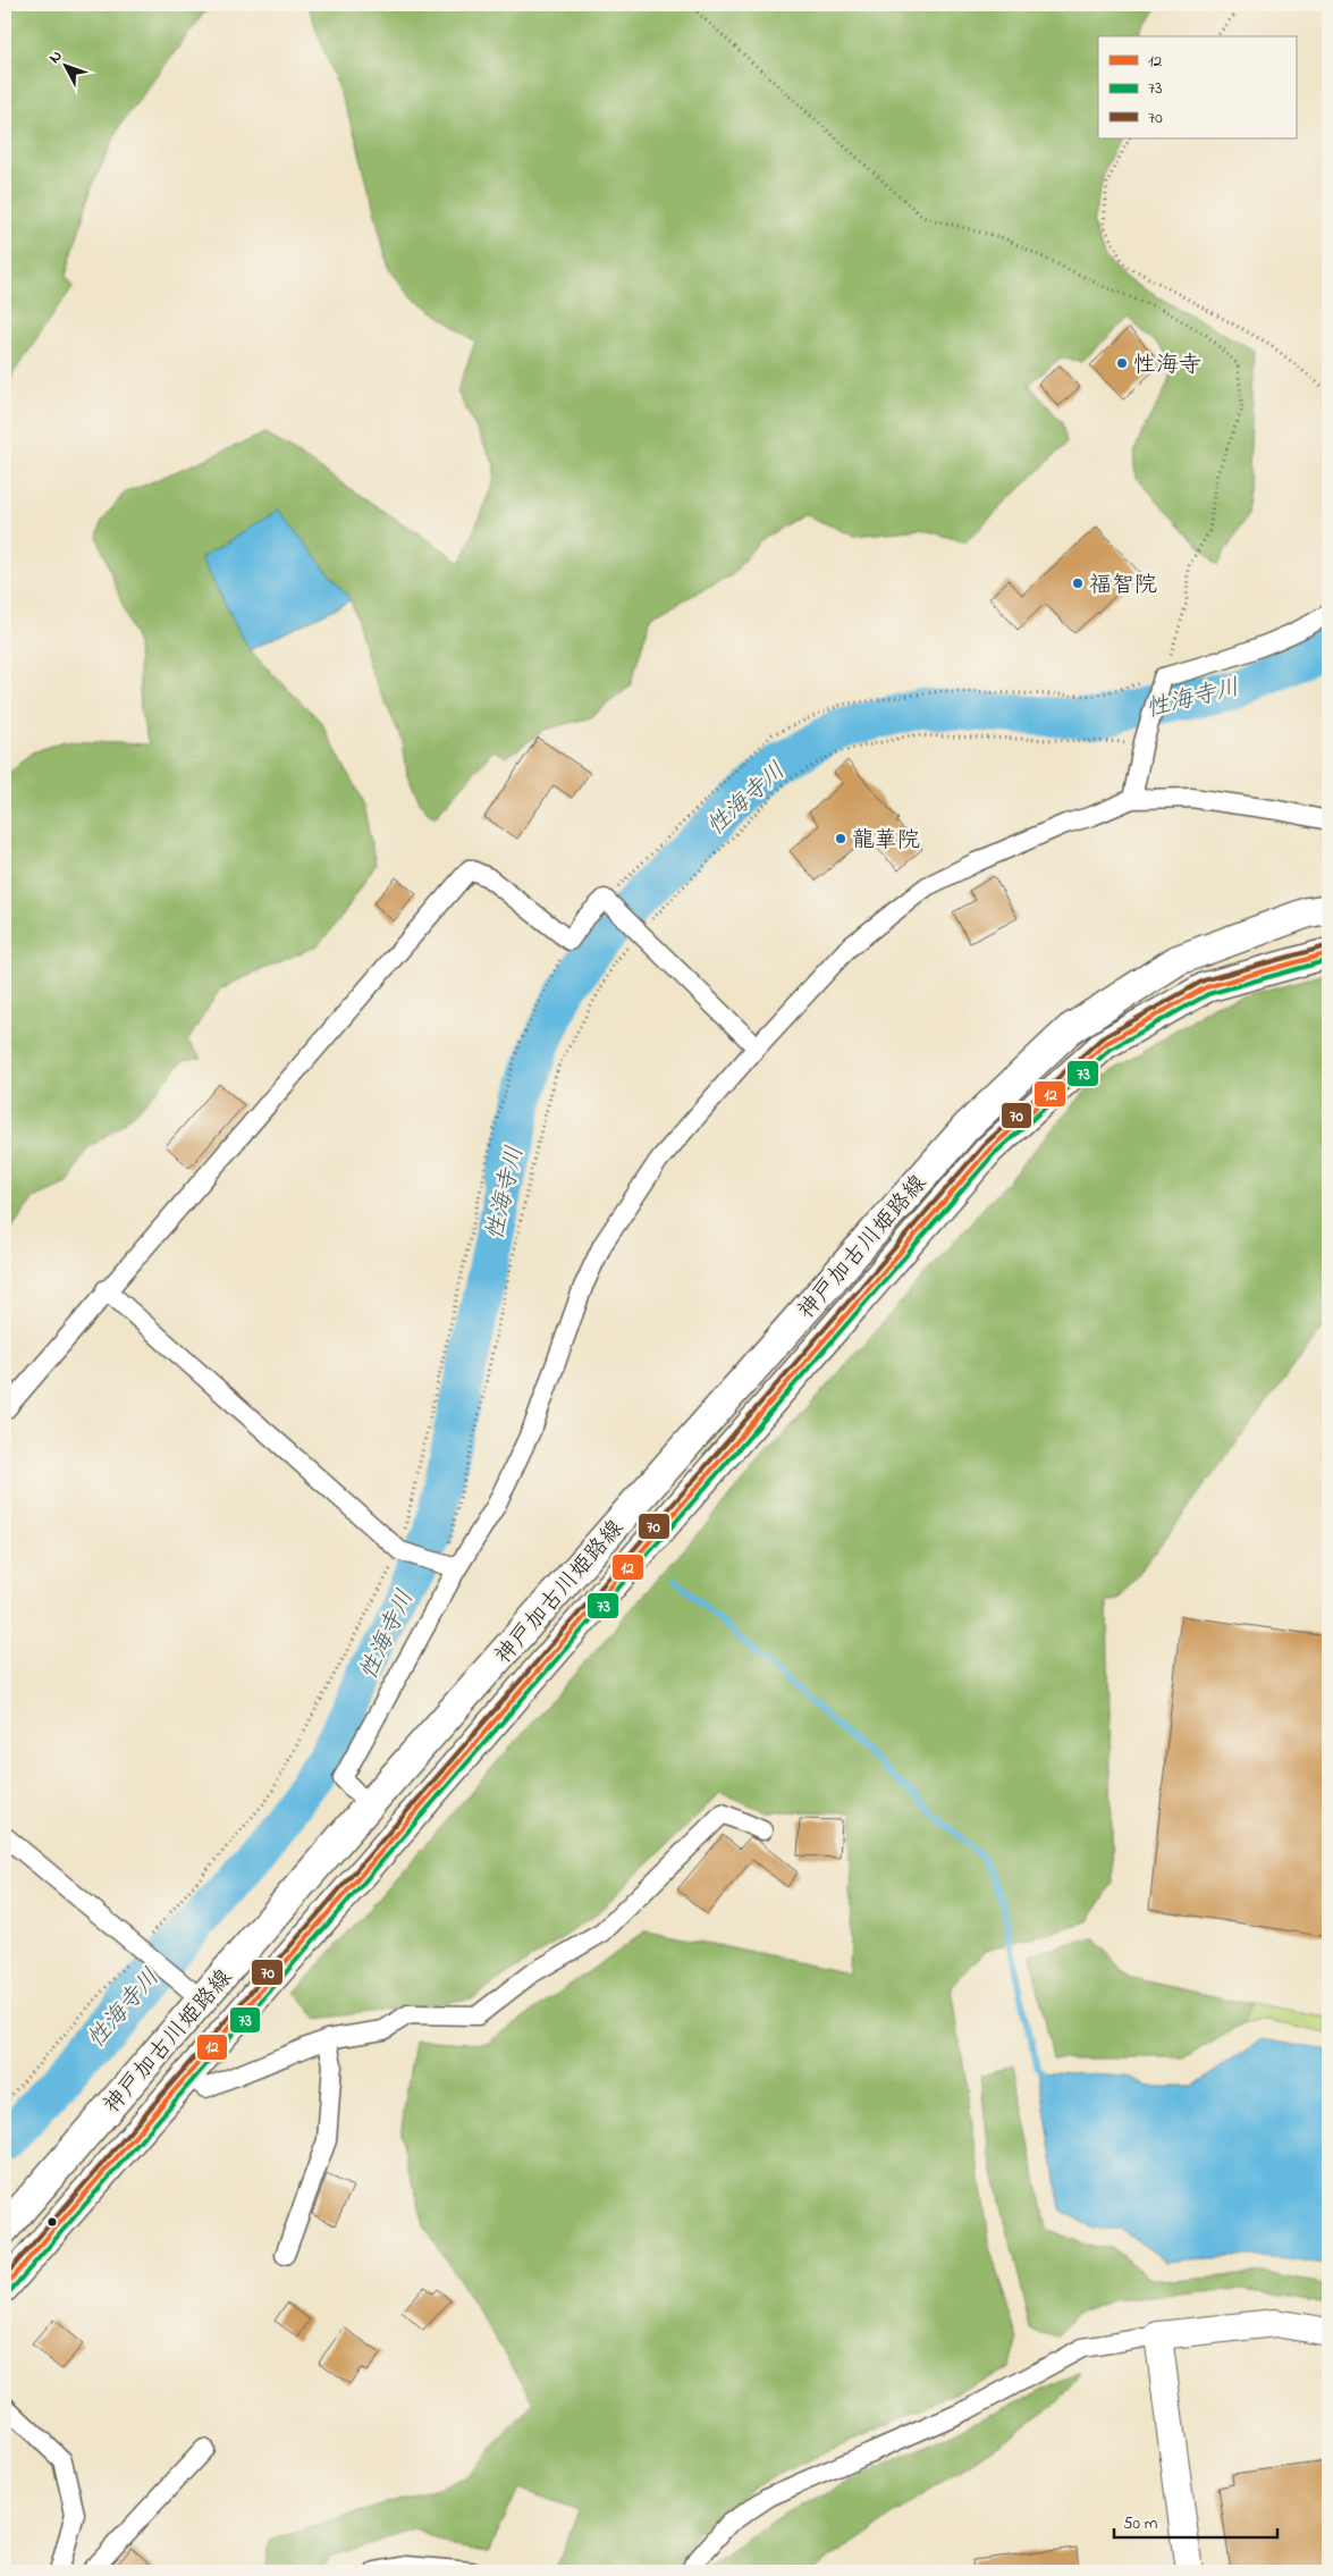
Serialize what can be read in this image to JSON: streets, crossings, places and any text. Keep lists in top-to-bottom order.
{
  "streets": {
    "main road": ["神戸加古川姫路線"]
  },
  "water": ["性海寺川"],
  "places": ["性海寺", "福智院", "龍華院"],
  "lines": ["transit line 70", "transit line 12", "transit line 73"],
  "legend": ["12", "73", "70"],
  "scale_bar": "50 m",
  "north": "top left"
}
